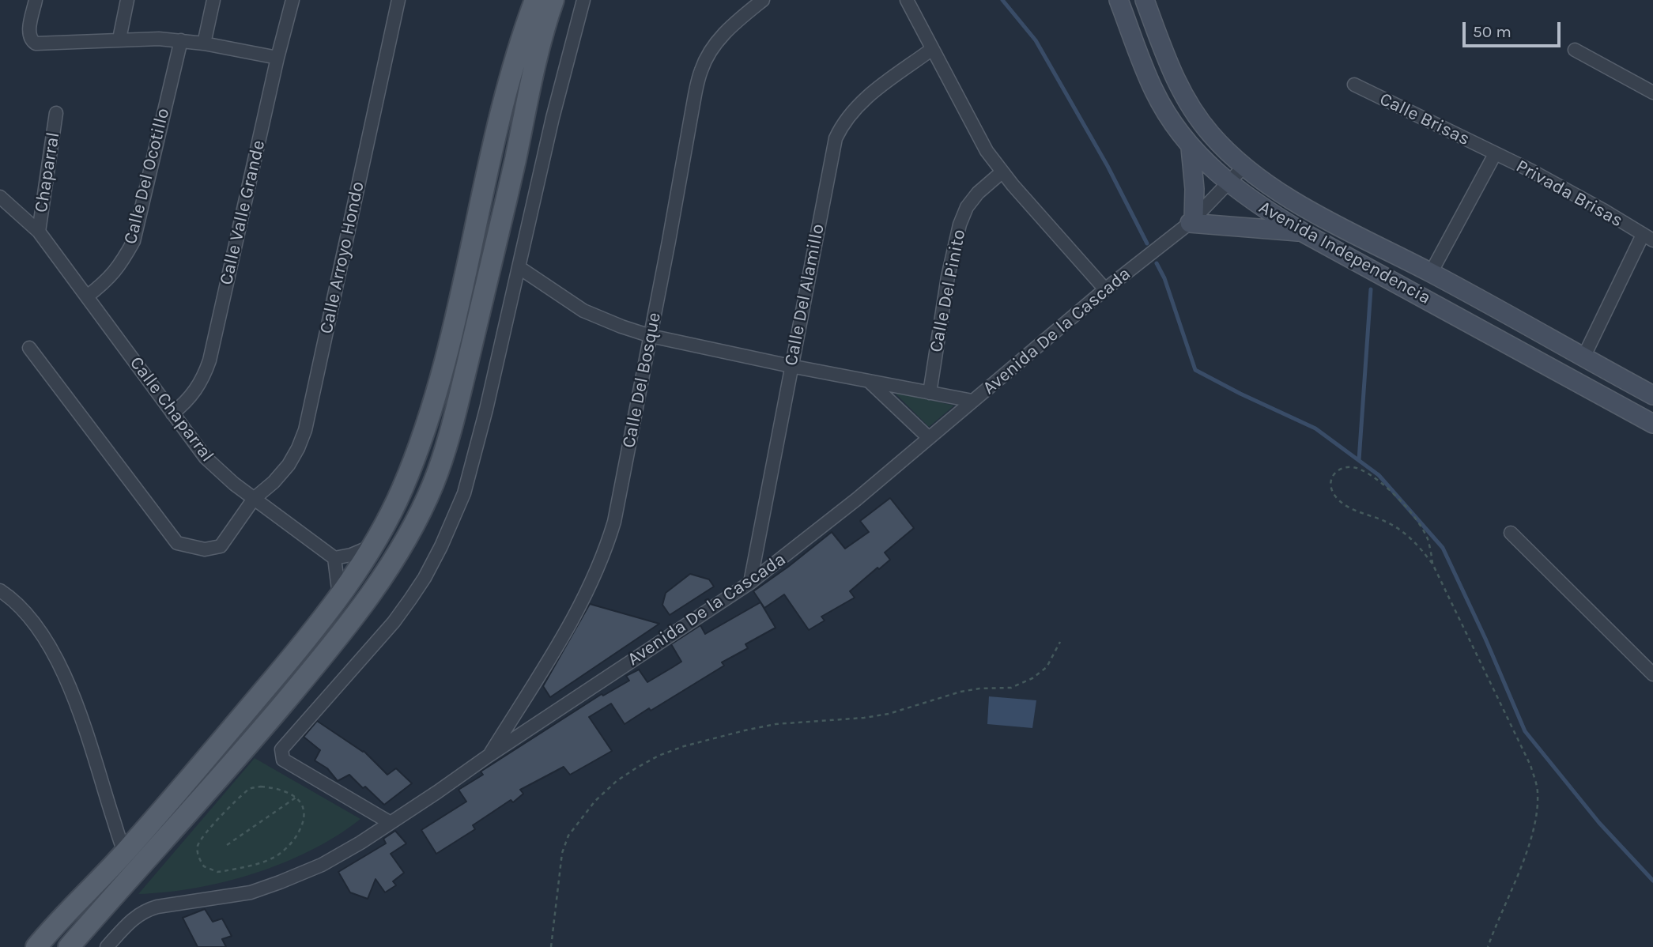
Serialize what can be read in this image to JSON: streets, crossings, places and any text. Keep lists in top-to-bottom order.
{
  "streets": {
    "main road": ["Avenida Independencia"],
    "street": [
      "Calle Brisas",
      "Chaparral",
      "Calle Del Ocotillo",
      "Privada Brisas",
      "Calle Valle Grande",
      "Calle Arroyo Hondo",
      "Calle Del Pinito",
      "Calle Del Alamillo",
      "Avenida De la Cascada",
      "Calle Del Bosque",
      "Calle Chaparral"
    ]
  },
  "crossings": [
    ["Calle Brisas", "Privada Brisas"],
    ["Chaparral", "Calle Chaparral"],
    ["Calle Del Ocotillo", "Calle Chaparral"],
    ["Calle Valle Grande", "Calle Chaparral"],
    ["Avenida Independencia", "Avenida De la Cascada"],
    ["Calle Arroyo Hondo", "Calle Chaparral"],
    ["Calle Del Alamillo", "Avenida De la Cascada"],
    ["Avenida De la Cascada", "Calle Del Bosque"]
  ],
  "scale_bar": "50 m"
}
